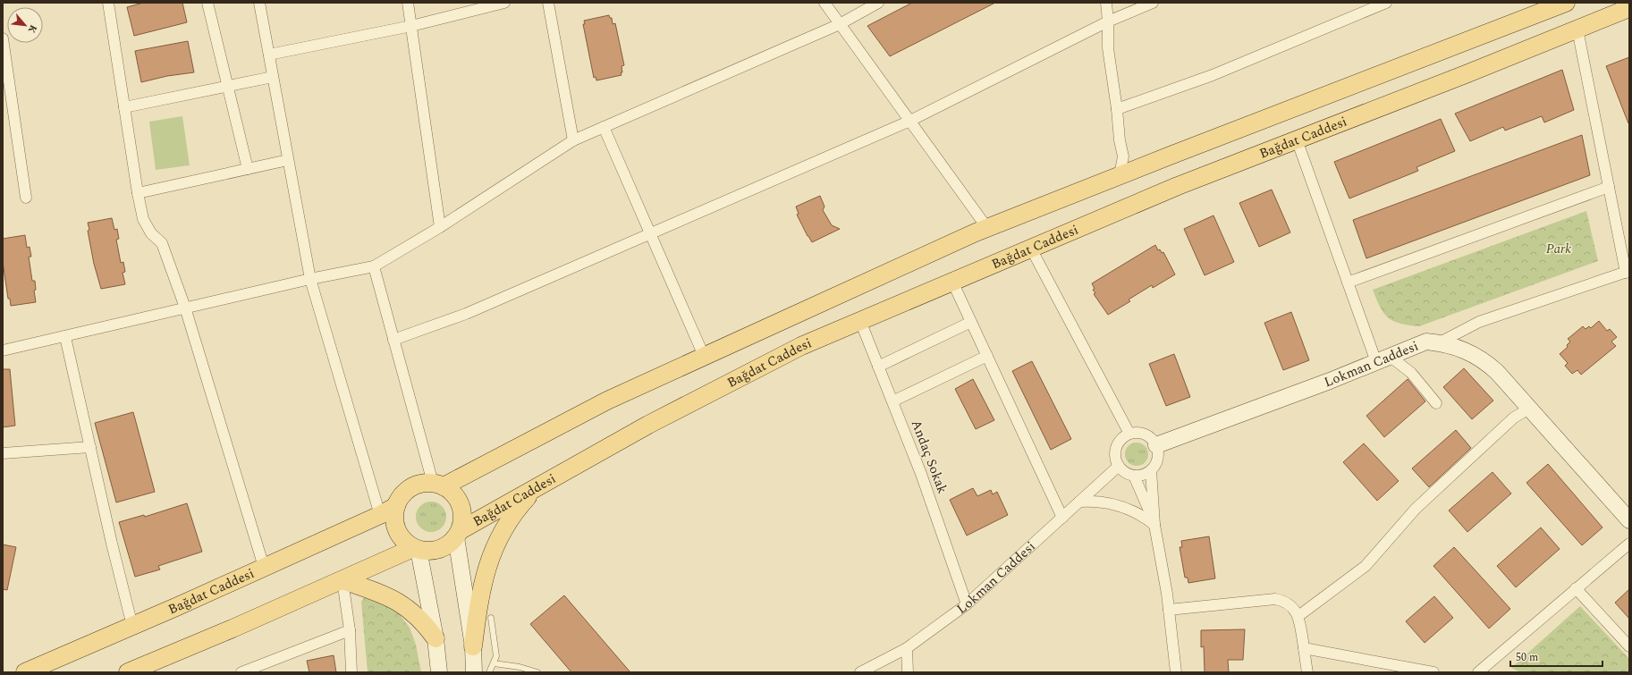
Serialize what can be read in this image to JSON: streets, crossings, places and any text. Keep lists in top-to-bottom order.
{
  "streets": {
    "main road": ["Bağdat Caddesi"],
    "street": ["Lokman Caddesi", "Andaç Sokak"]
  },
  "crossings": [
    ["Bağdat Caddesi", "Andaç Sokak"],
    ["Lokman Caddesi", "Andaç Sokak"]
  ],
  "parks": ["Park"],
  "scale_bar": "50 m",
  "north": "bottom right"
}
